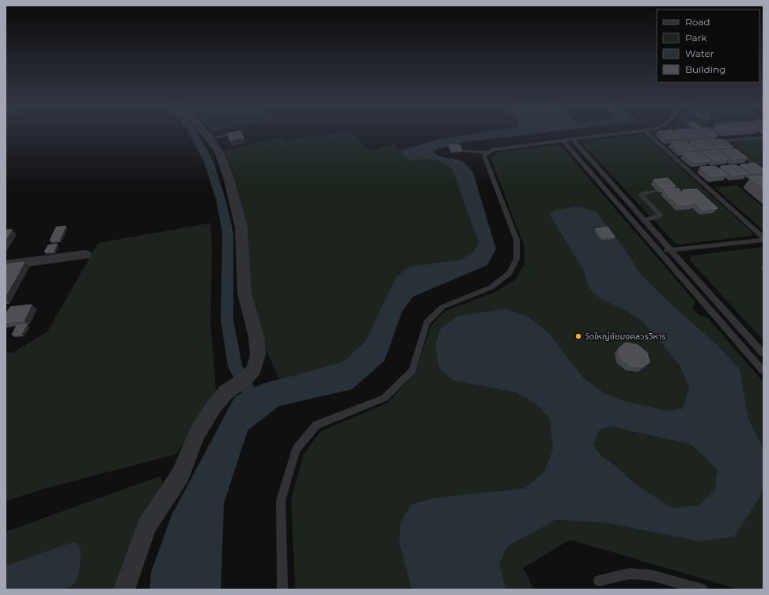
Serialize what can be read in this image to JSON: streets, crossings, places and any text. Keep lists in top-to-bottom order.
{
  "places": ["วัดใหญ่ชัยมงคลวรวิหาร"],
  "legend": [
    "Road",
    "Park",
    "Water",
    "Building"
  ]
}
